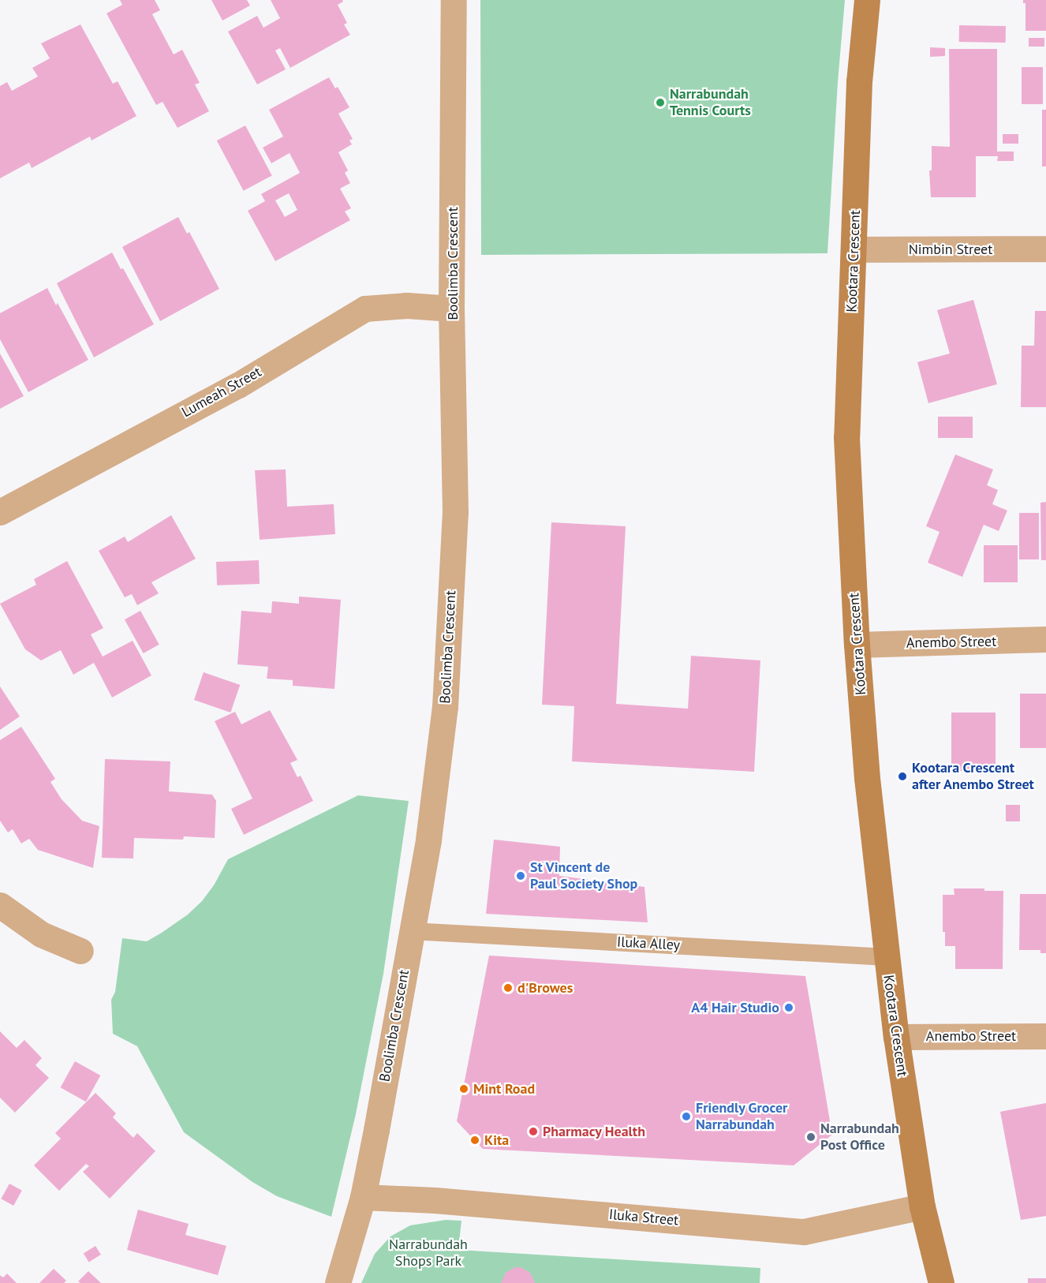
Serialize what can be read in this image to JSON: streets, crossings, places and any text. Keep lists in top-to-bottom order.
{
  "streets": {
    "street": [
      "Nimbin Street",
      "Kootara Crescent",
      "Boolimba Crescent",
      "Lumeah Street",
      "Anembo Street",
      "Iluka Street"
    ],
    "lane": ["Iluka Alley"]
  },
  "crossings": [
    ["Nimbin Street", "Kootara Crescent"],
    ["Kootara Crescent", "Anembo Street"],
    ["Kootara Crescent", "Iluka Alley"],
    ["Kootara Crescent", "Iluka Street"],
    ["Boolimba Crescent", "Lumeah Street"],
    ["Boolimba Crescent", "Iluka Alley"],
    ["Boolimba Crescent", "Iluka Street"]
  ],
  "parks": ["Narrabundah Shops Park"],
  "places": [
    "Narrabundah Tennis Courts",
    "Kootara Crescent after Anembo Street",
    "St Vincent de Paul Society Shop",
    "d'Browes",
    "A4 Hair Studio",
    "Mint Road",
    "Friendly Grocer Narrabundah",
    "Pharmacy Health",
    "Narrabundah Post Office",
    "Kita"
  ]
}
